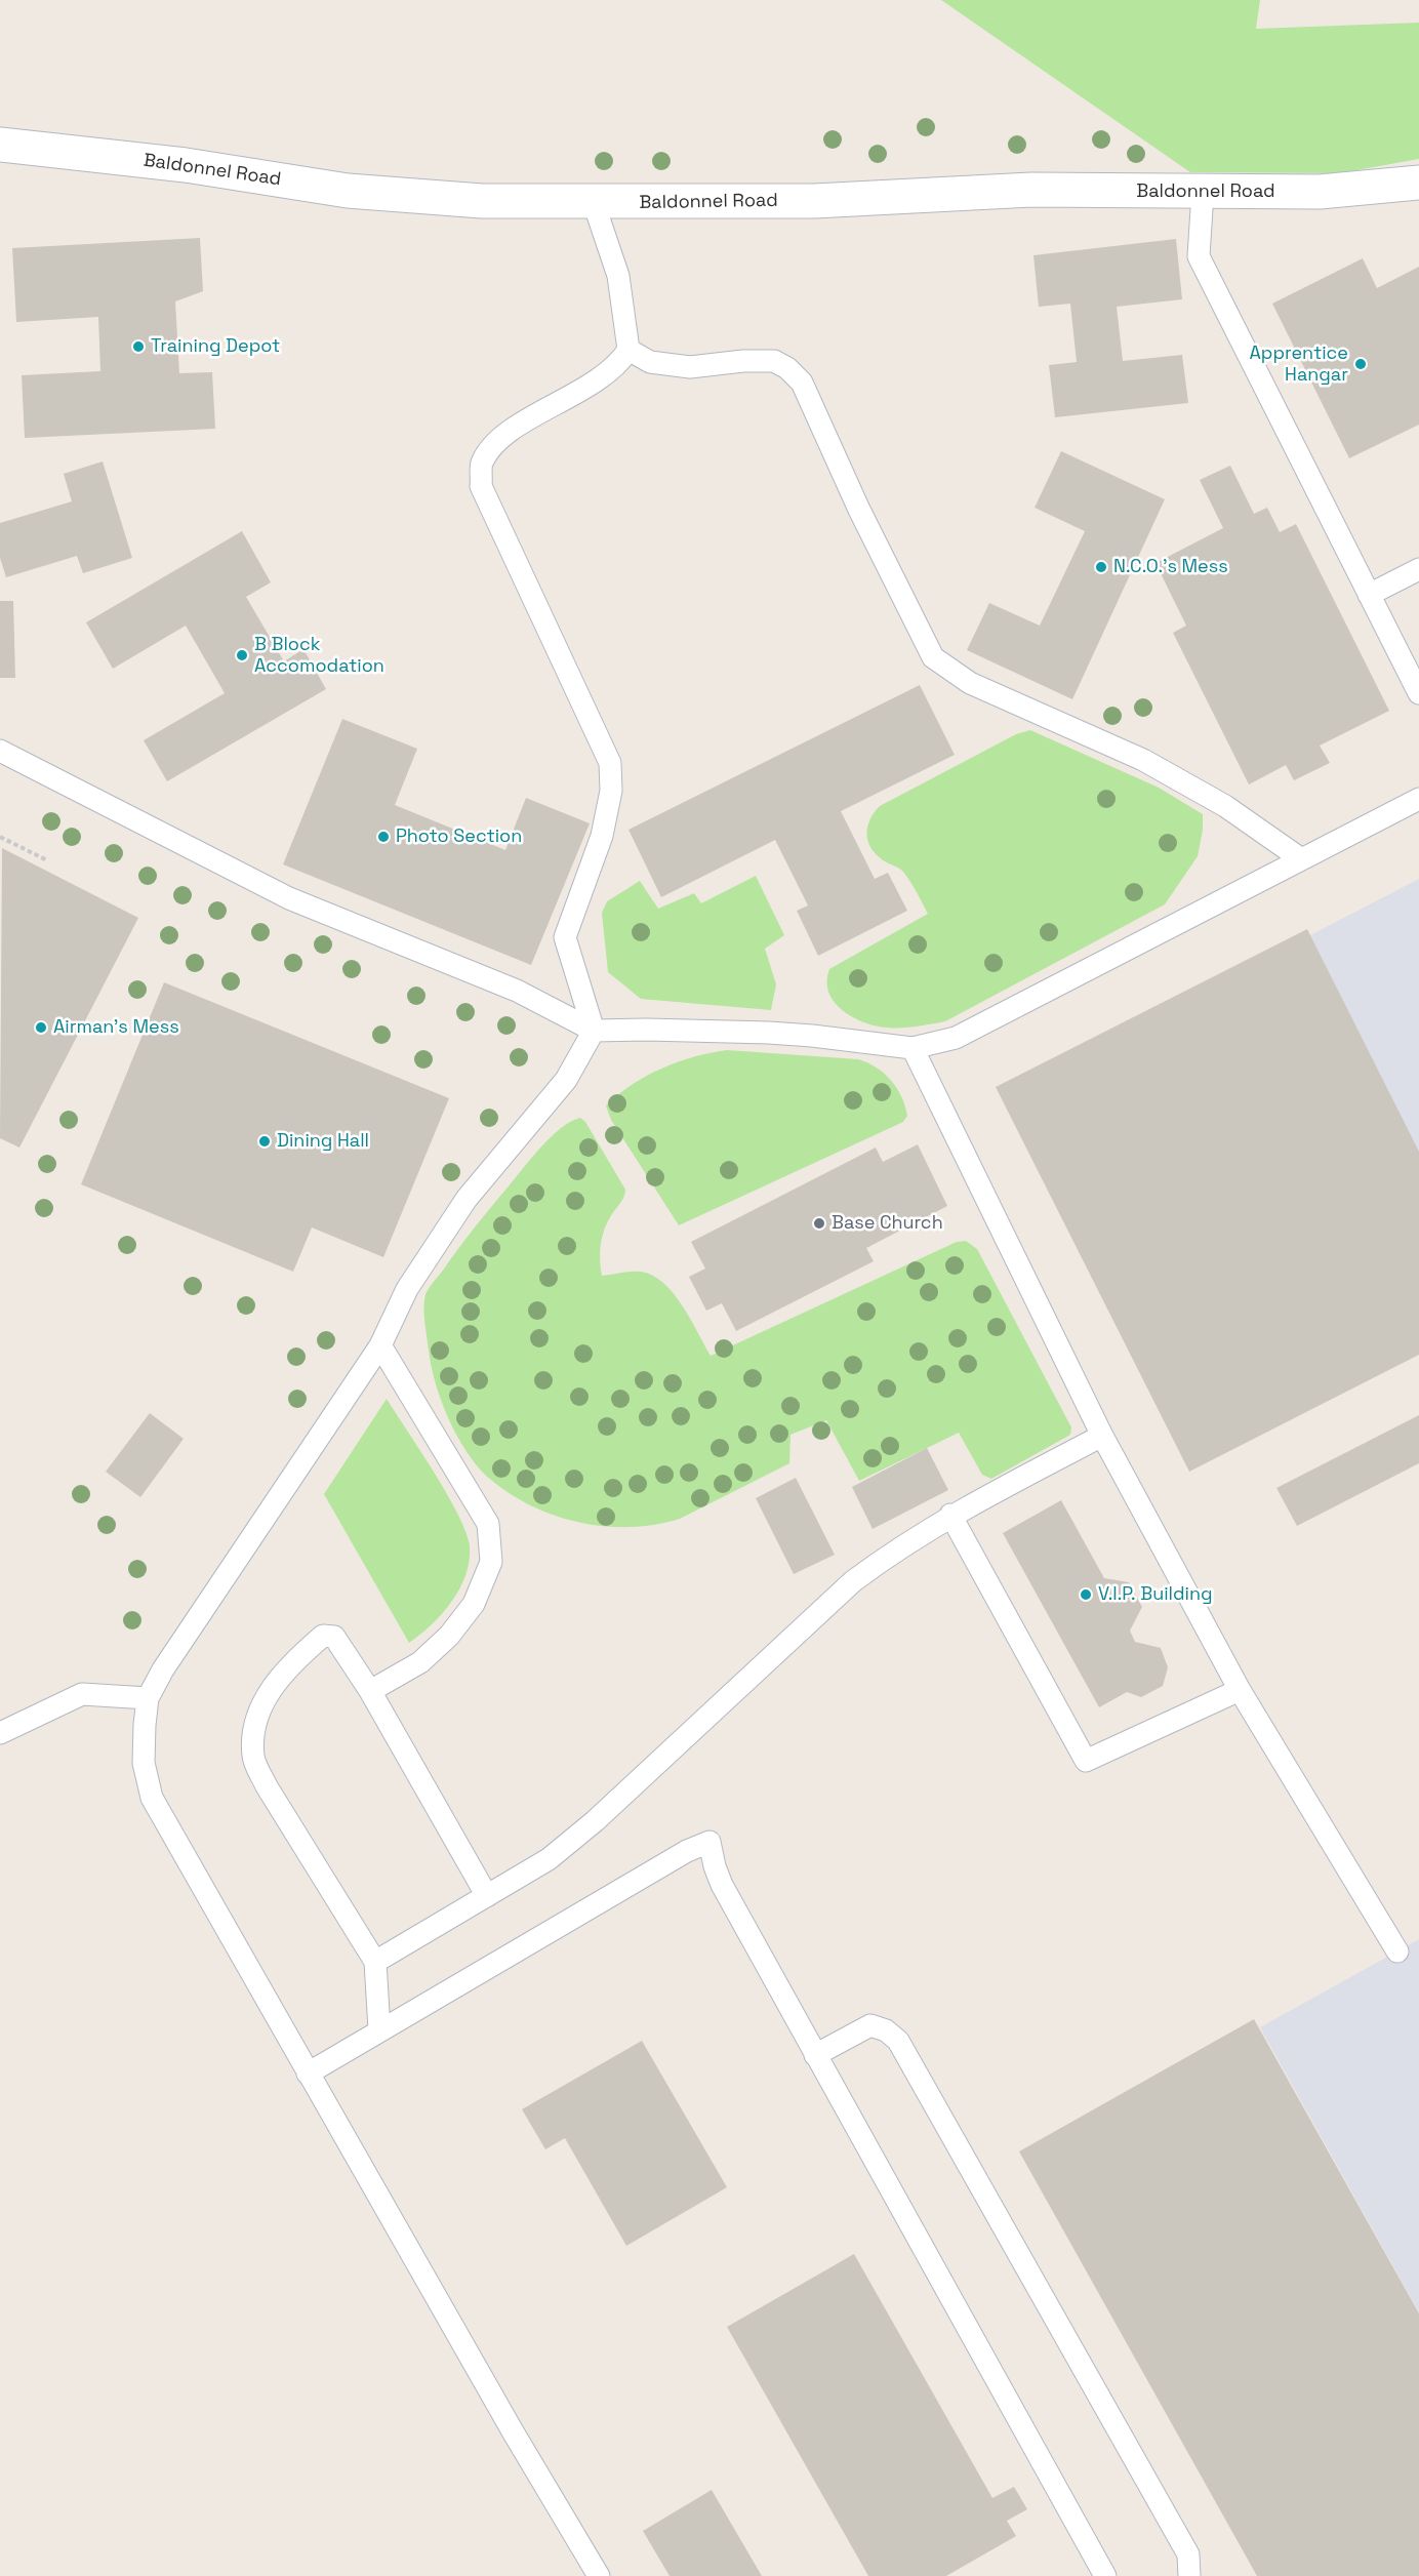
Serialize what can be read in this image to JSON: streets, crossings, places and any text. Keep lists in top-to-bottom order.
{
  "streets": {
    "street": ["Baldonnel Road"]
  },
  "places": [
    "Training Depot",
    "Apprentice Hangar",
    "N.C.O.'s Mess",
    "B Block Accomodation",
    "Photo Section",
    "Airman's Mess",
    "Dining Hall",
    "Base Church",
    "V.I.P. Building"
  ]
}
